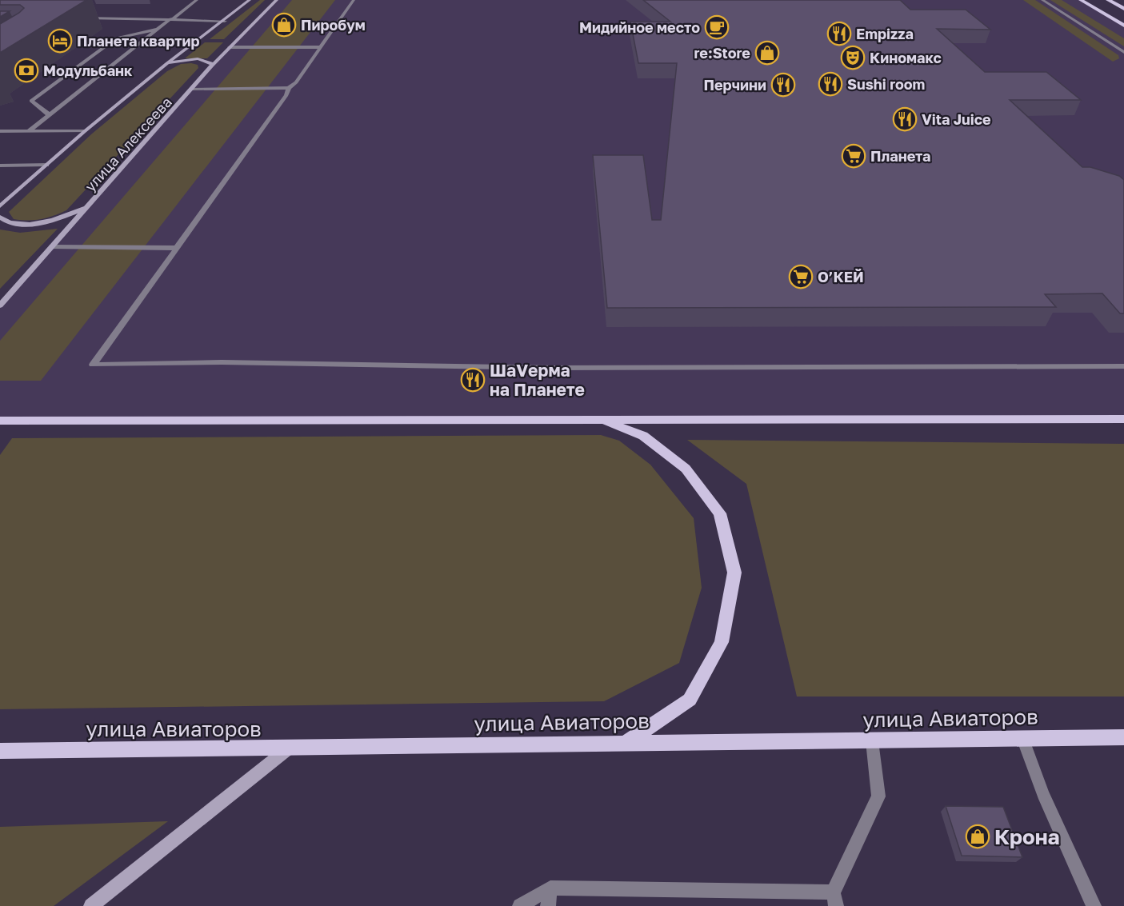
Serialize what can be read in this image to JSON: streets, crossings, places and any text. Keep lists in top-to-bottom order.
{
  "streets": {
    "main road": ["улица Авиаторов"],
    "street": ["улица Алексеева"]
  },
  "places": {
    "shop": ["Пиробум", "re:Store", "Крона"],
    "cafe": ["Мидийное место"],
    "restaurant": [
      "Empizza",
      "Sushi room",
      "Перчини",
      "Vita Juice",
      "ШаVерма на Планете"
    ],
    "hotel": ["Планета квартир"],
    "theatre": ["Киномакс"],
    "bank": ["Модульбанк"],
    "supermarket": ["Планета", "О’КЕЙ"]
  }
}
